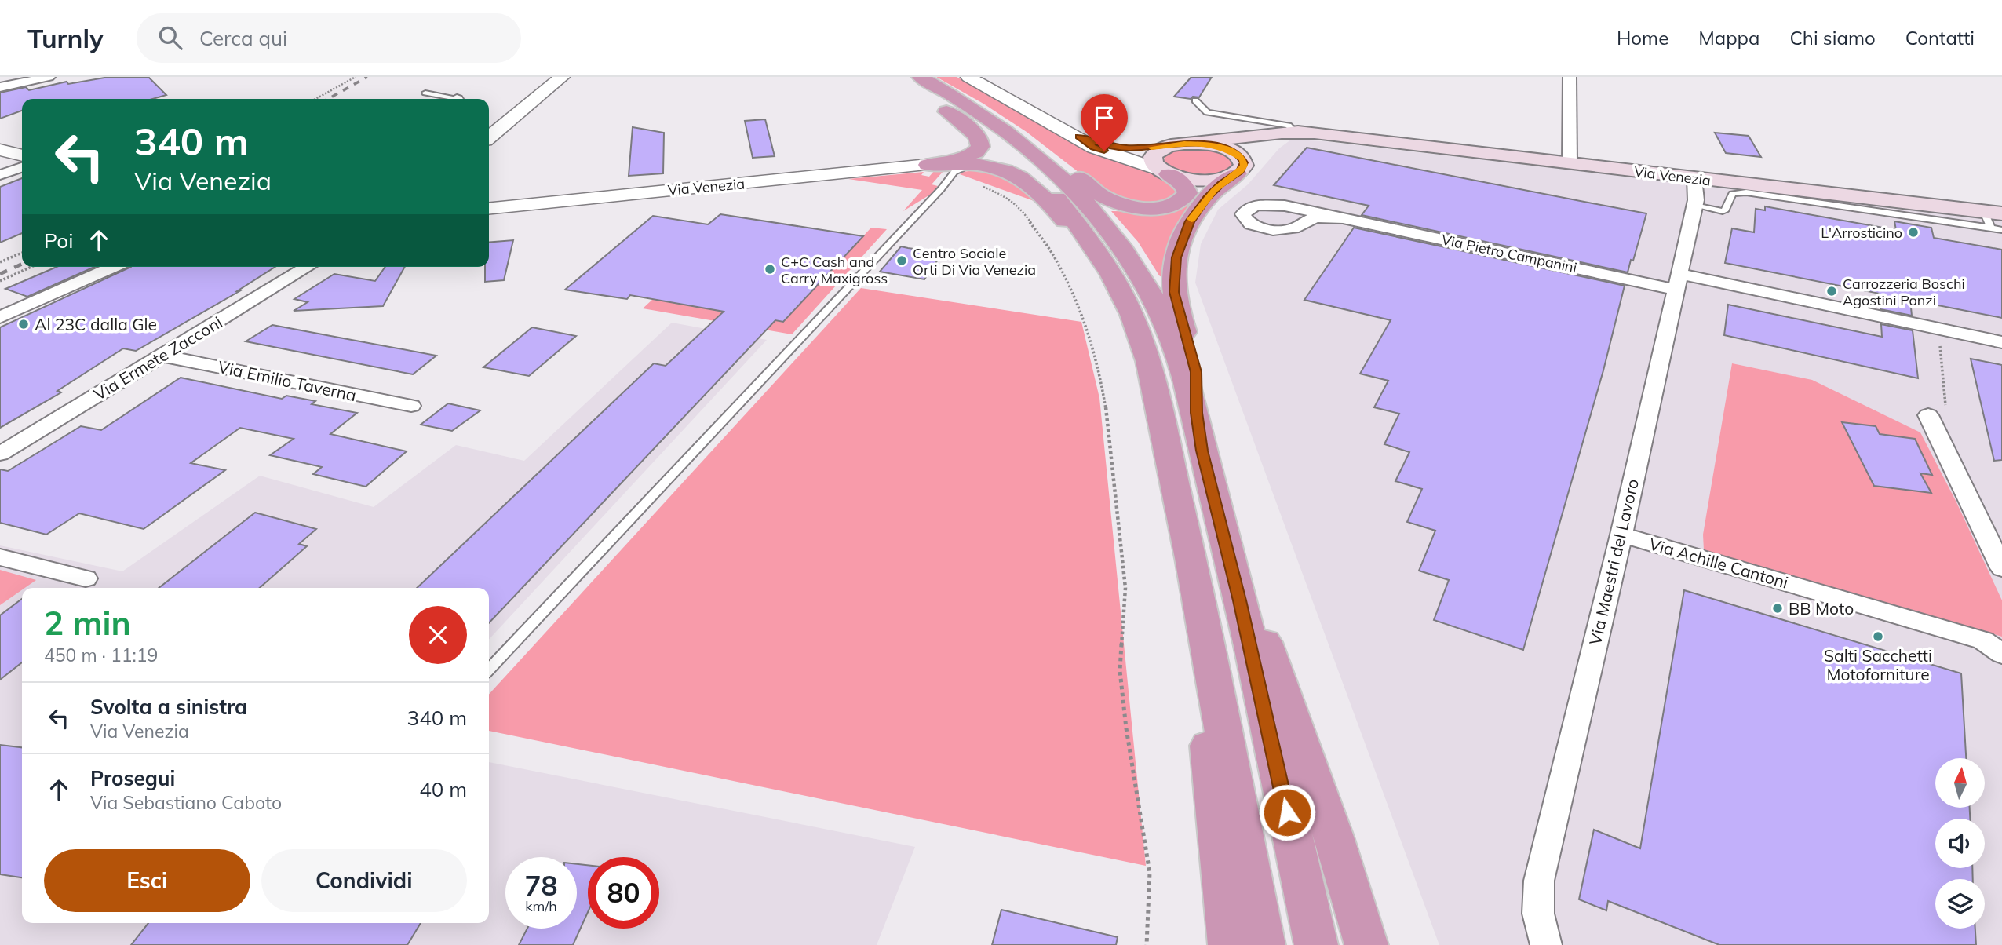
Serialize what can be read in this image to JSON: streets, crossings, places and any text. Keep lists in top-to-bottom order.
{
  "streets": {
    "main road": ["Via Venezia"],
    "street": [
      "Via Pietro Campanini",
      "Via Ermete Zacconi",
      "Via Emilio Taverna",
      "Via Maestri del Lavoro",
      "Via Achille Cantoni"
    ]
  },
  "crossings": [
    ["Via Venezia", "Via Maestri del Lavoro"],
    ["Via Pietro Campanini", "Via Maestri del Lavoro"],
    ["Via Ermete Zacconi", "Via Emilio Taverna"],
    ["Via Maestri del Lavoro", "Via Achille Cantoni"]
  ],
  "places": [
    "L'Arrosticino",
    "Centro Sociale Orti Di Via Venezia",
    "C+C Cash and Carry Maxigross",
    "Carrozzeria Boschi Agostini Ponzi",
    "Al 23C dalla Gle",
    "BB Moto",
    "Salti Sacchetti Motoforniture"
  ],
  "north": "top",
  "page": {
    "header": "Turnly",
    "search": "Cerca qui",
    "nav": [
      "Home",
      "Mappa",
      "Chi siamo",
      "Contatti"
    ],
    "turn": ["340 m", "Via Venezia"],
    "then": "Poi",
    "heading": ["2 min", "450 m · 11:19"],
    "list": [
      {
        "name": "Svolta a sinistra",
        "note": "Via Venezia",
        "value": "340 m"
      },
      {
        "name": "Prosegui",
        "note": "Via Sebastiano Caboto",
        "value": "40 m"
      }
    ],
    "buttons": ["Esci", "Condividi"],
    "speed": "78 km/h",
    "limit": "80"
  }
}
